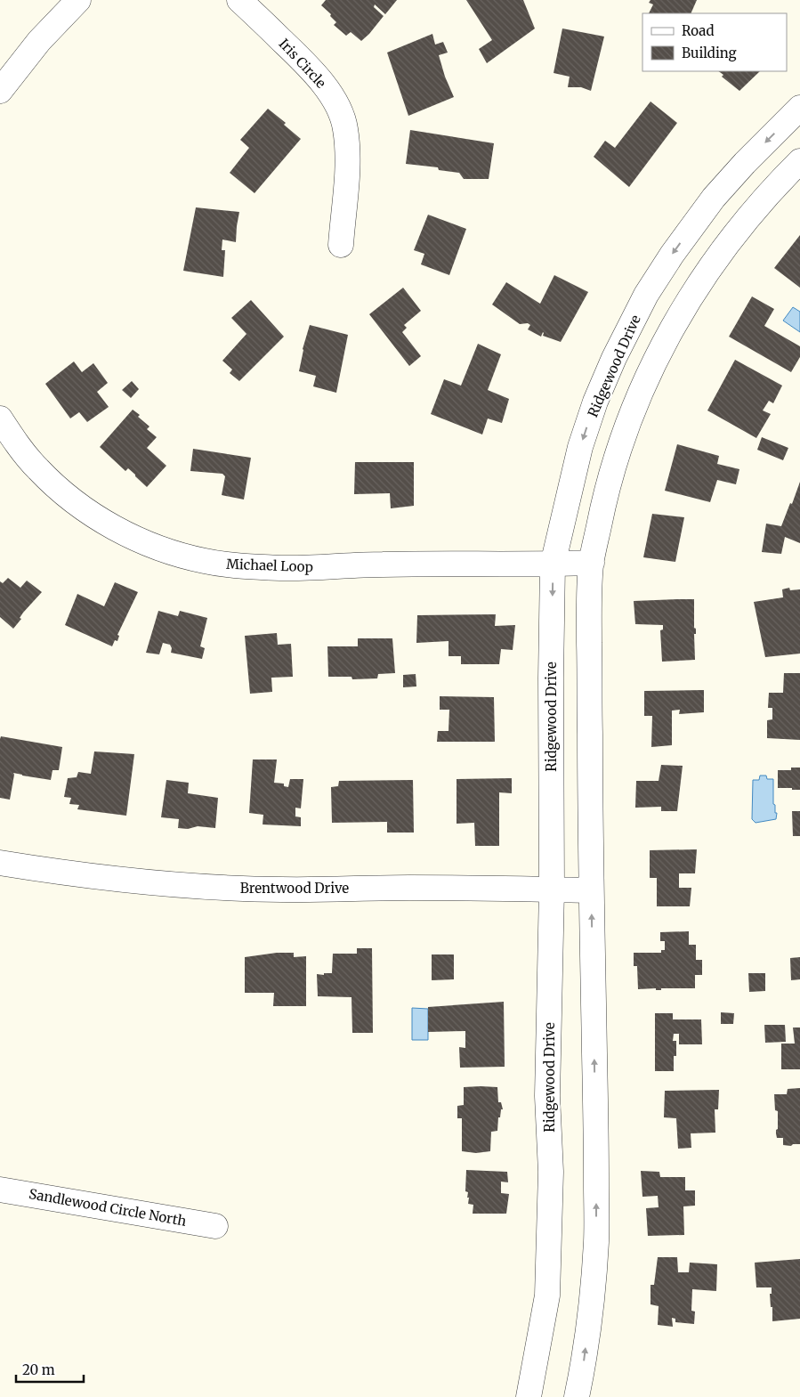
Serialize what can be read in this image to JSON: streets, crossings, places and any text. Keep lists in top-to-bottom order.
{
  "streets": {
    "street": [
      "Iris Circle",
      "Ridgewood Drive",
      "Michael Loop",
      "Brentwood Drive",
      "Sandlewood Circle North"
    ]
  },
  "crossings": [
    ["Ridgewood Drive", "Michael Loop"],
    ["Ridgewood Drive", "Brentwood Drive"]
  ],
  "legend": ["Road", "Building"],
  "scale_bar": "20 m"
}
